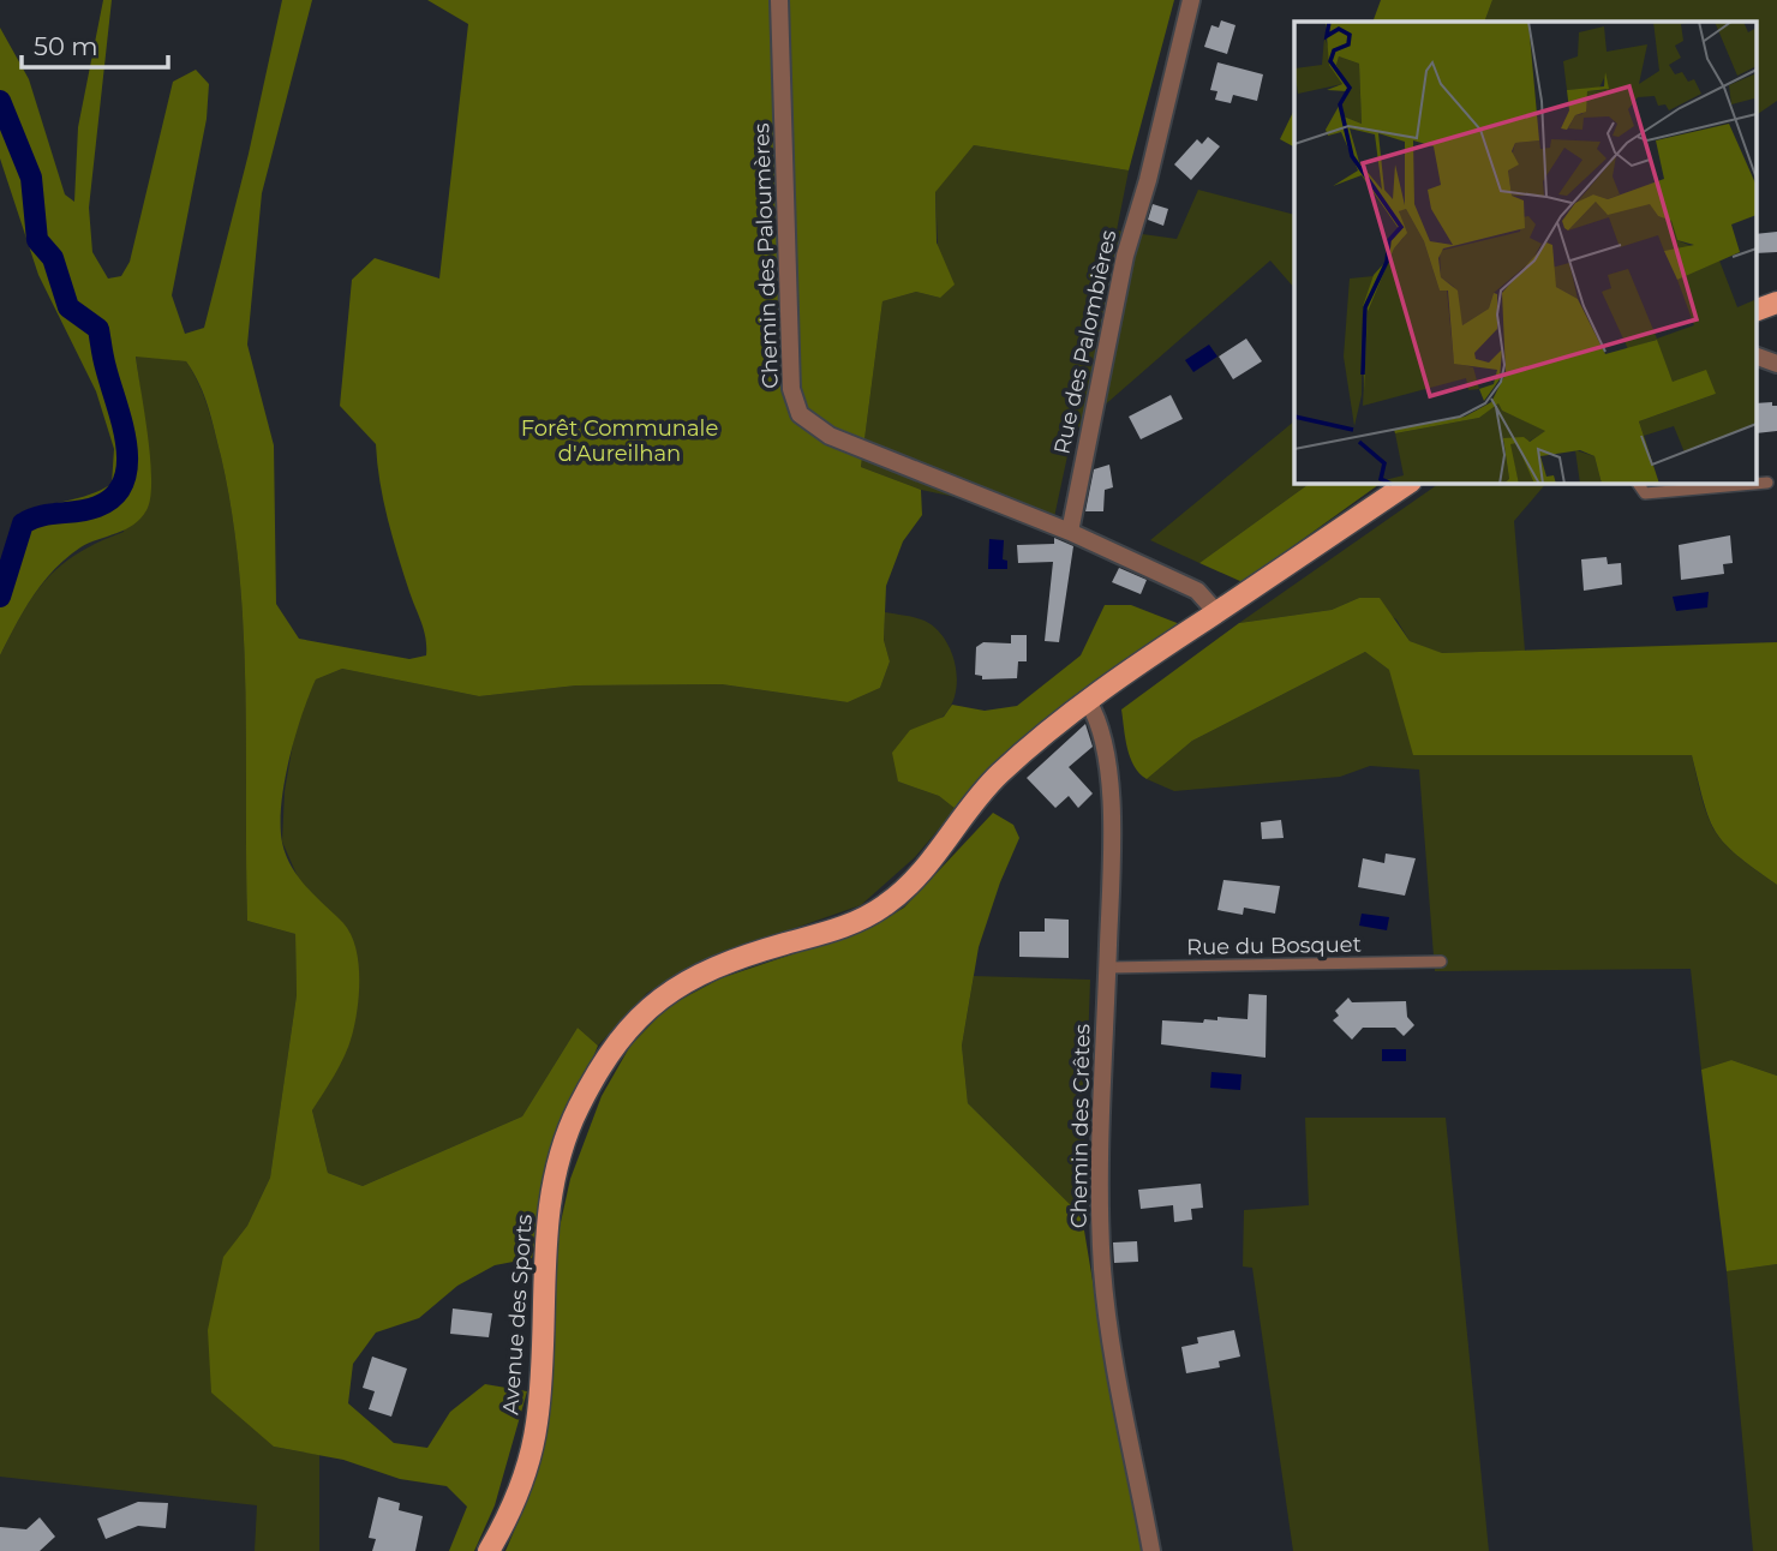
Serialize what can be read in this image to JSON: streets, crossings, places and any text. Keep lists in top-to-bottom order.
{
  "streets": {
    "main road": ["Avenue des Sports"],
    "street": ["Chemin des Paloumères", "Rue des Palombières", "Chemin des Crêtes"],
    "lane": ["Rue du Bosquet"]
  },
  "crossings": [
    ["Chemin des Paloumères", "Rue des Palombières"],
    ["Rue du Bosquet", "Chemin des Crêtes"],
    ["Chemin des Crêtes", "Avenue des Sports"]
  ],
  "parks": ["Forêt Communale d'Aureilhan"],
  "scale_bar": "50 m"
}
